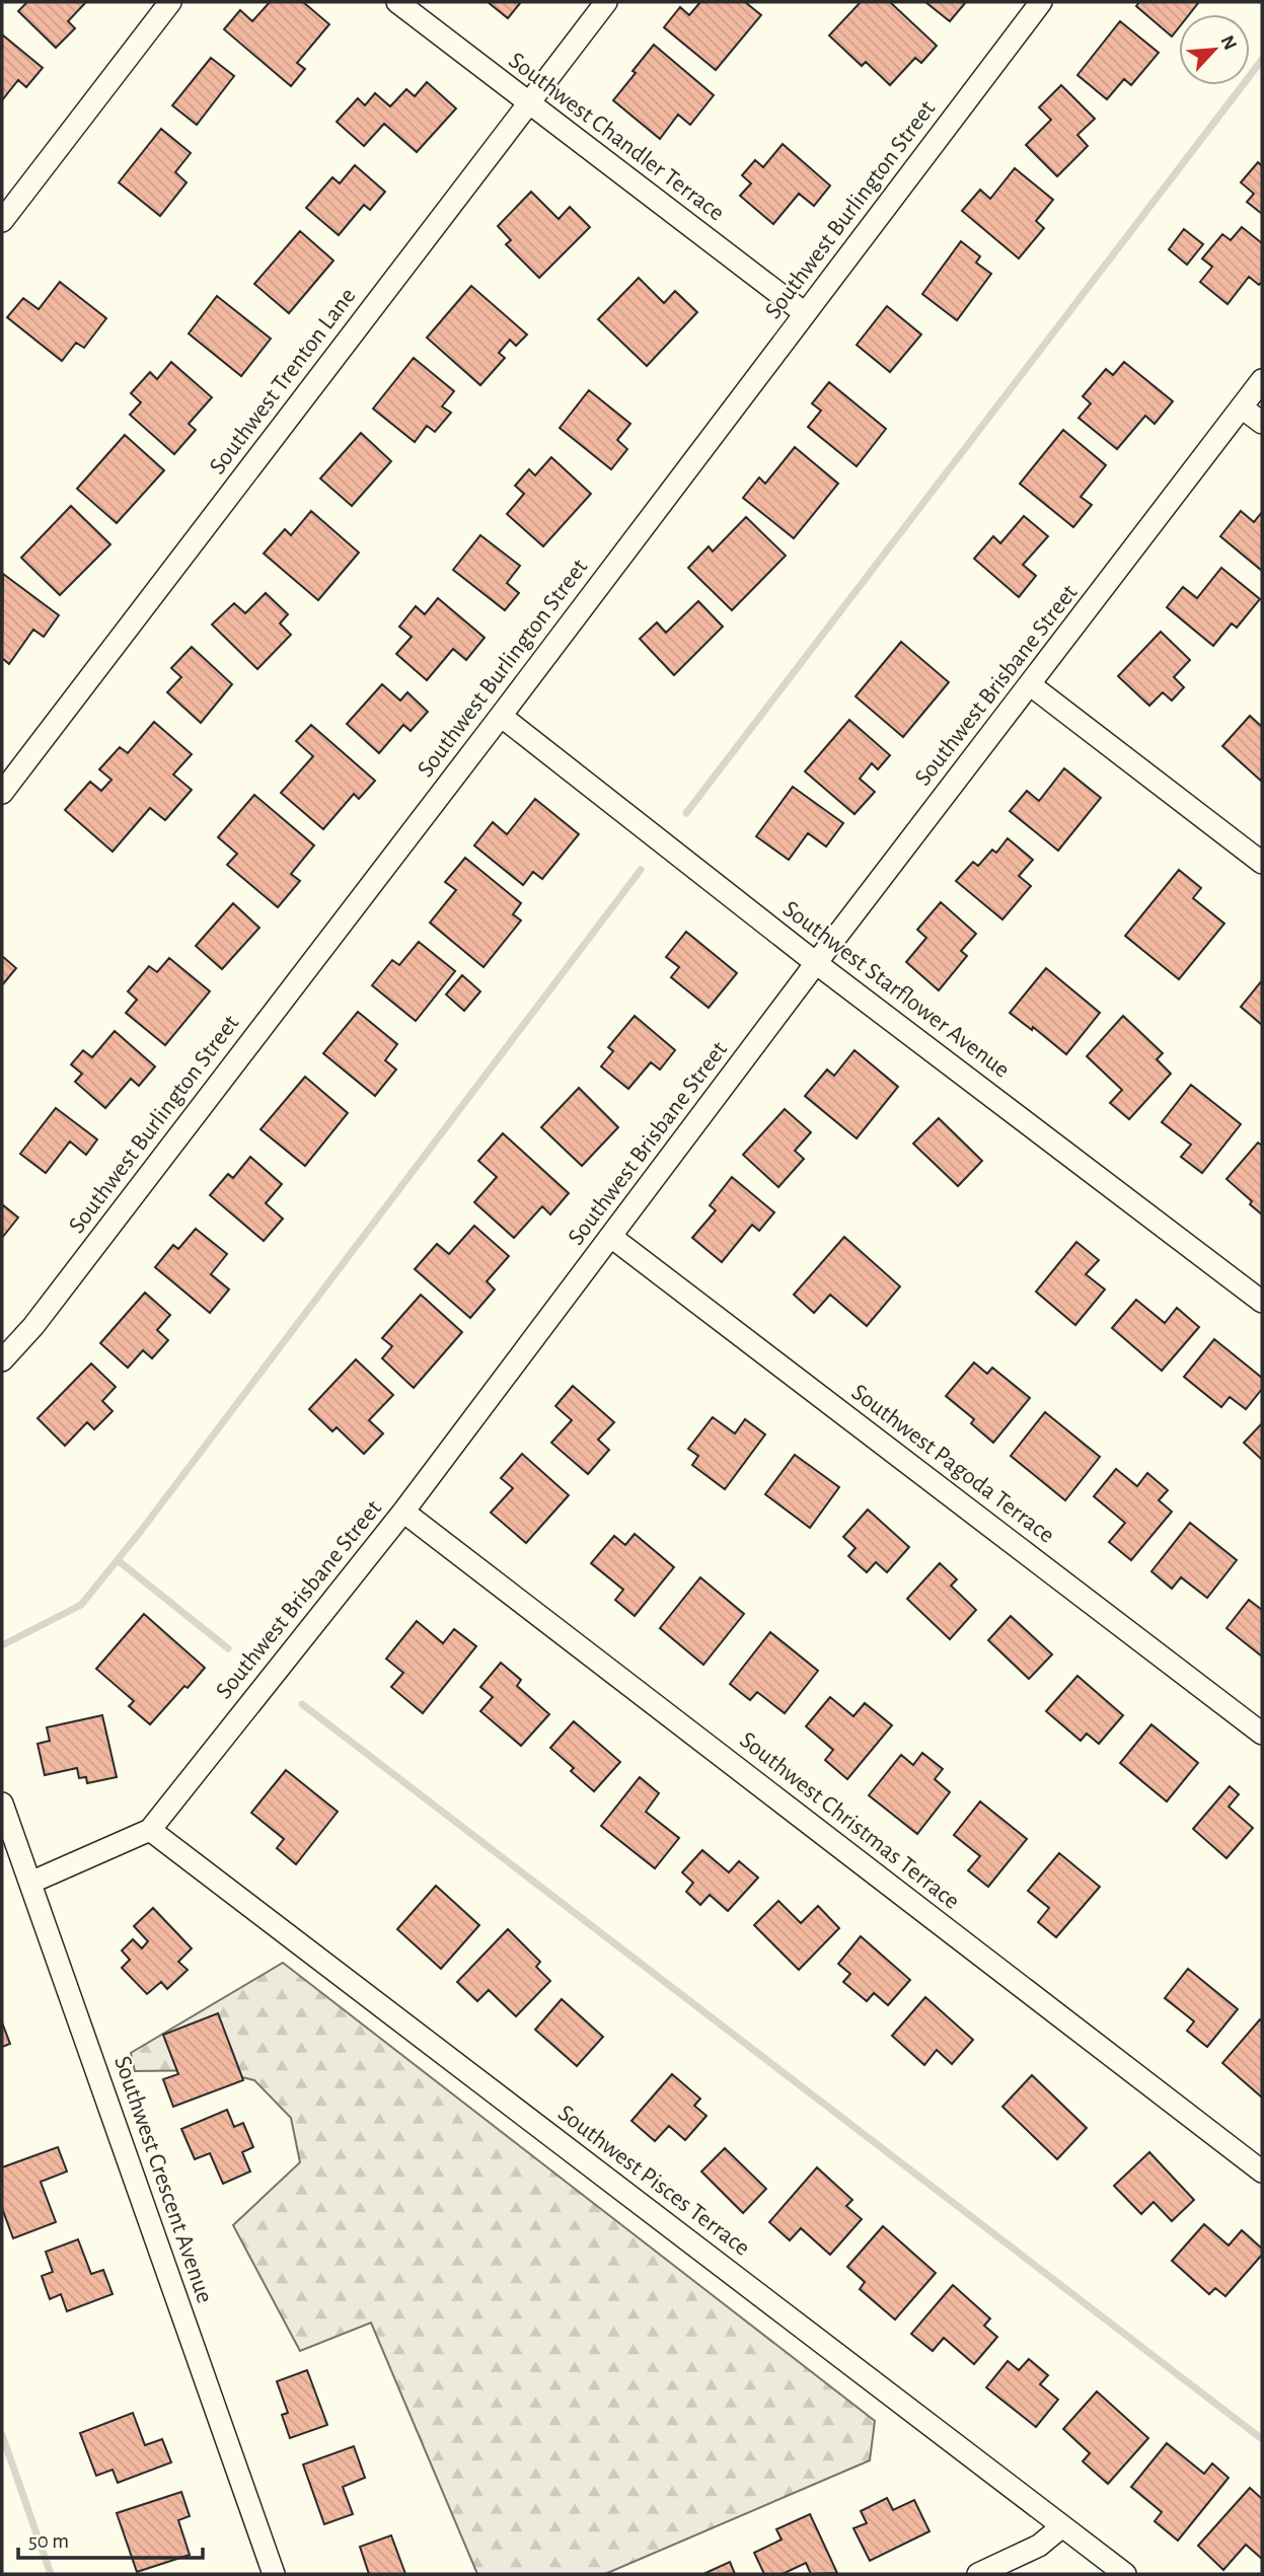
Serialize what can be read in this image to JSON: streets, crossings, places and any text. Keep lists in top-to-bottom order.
{
  "streets": {
    "street": [
      "Southwest Chandler Terrace",
      "Southwest Burlington Street",
      "Southwest Trenton Lane",
      "Southwest Brisbane Street",
      "Southwest Starflower Avenue",
      "Southwest Pagoda Terrace",
      "Southwest Christmas Terrace",
      "Southwest Crescent Avenue",
      "Southwest Pisces Terrace"
    ]
  },
  "crossings": [
    ["Southwest Chandler Terrace", "Southwest Burlington Street"],
    ["Southwest Chandler Terrace", "Southwest Trenton Lane"],
    ["Southwest Burlington Street", "Southwest Starflower Avenue"],
    ["Southwest Brisbane Street", "Southwest Starflower Avenue"],
    ["Southwest Brisbane Street", "Southwest Pagoda Terrace"],
    ["Southwest Brisbane Street", "Southwest Christmas Terrace"],
    ["Southwest Brisbane Street", "Southwest Crescent Avenue"],
    ["Southwest Brisbane Street", "Southwest Pisces Terrace"]
  ],
  "scale_bar": "50 m",
  "north": "top right"
}
